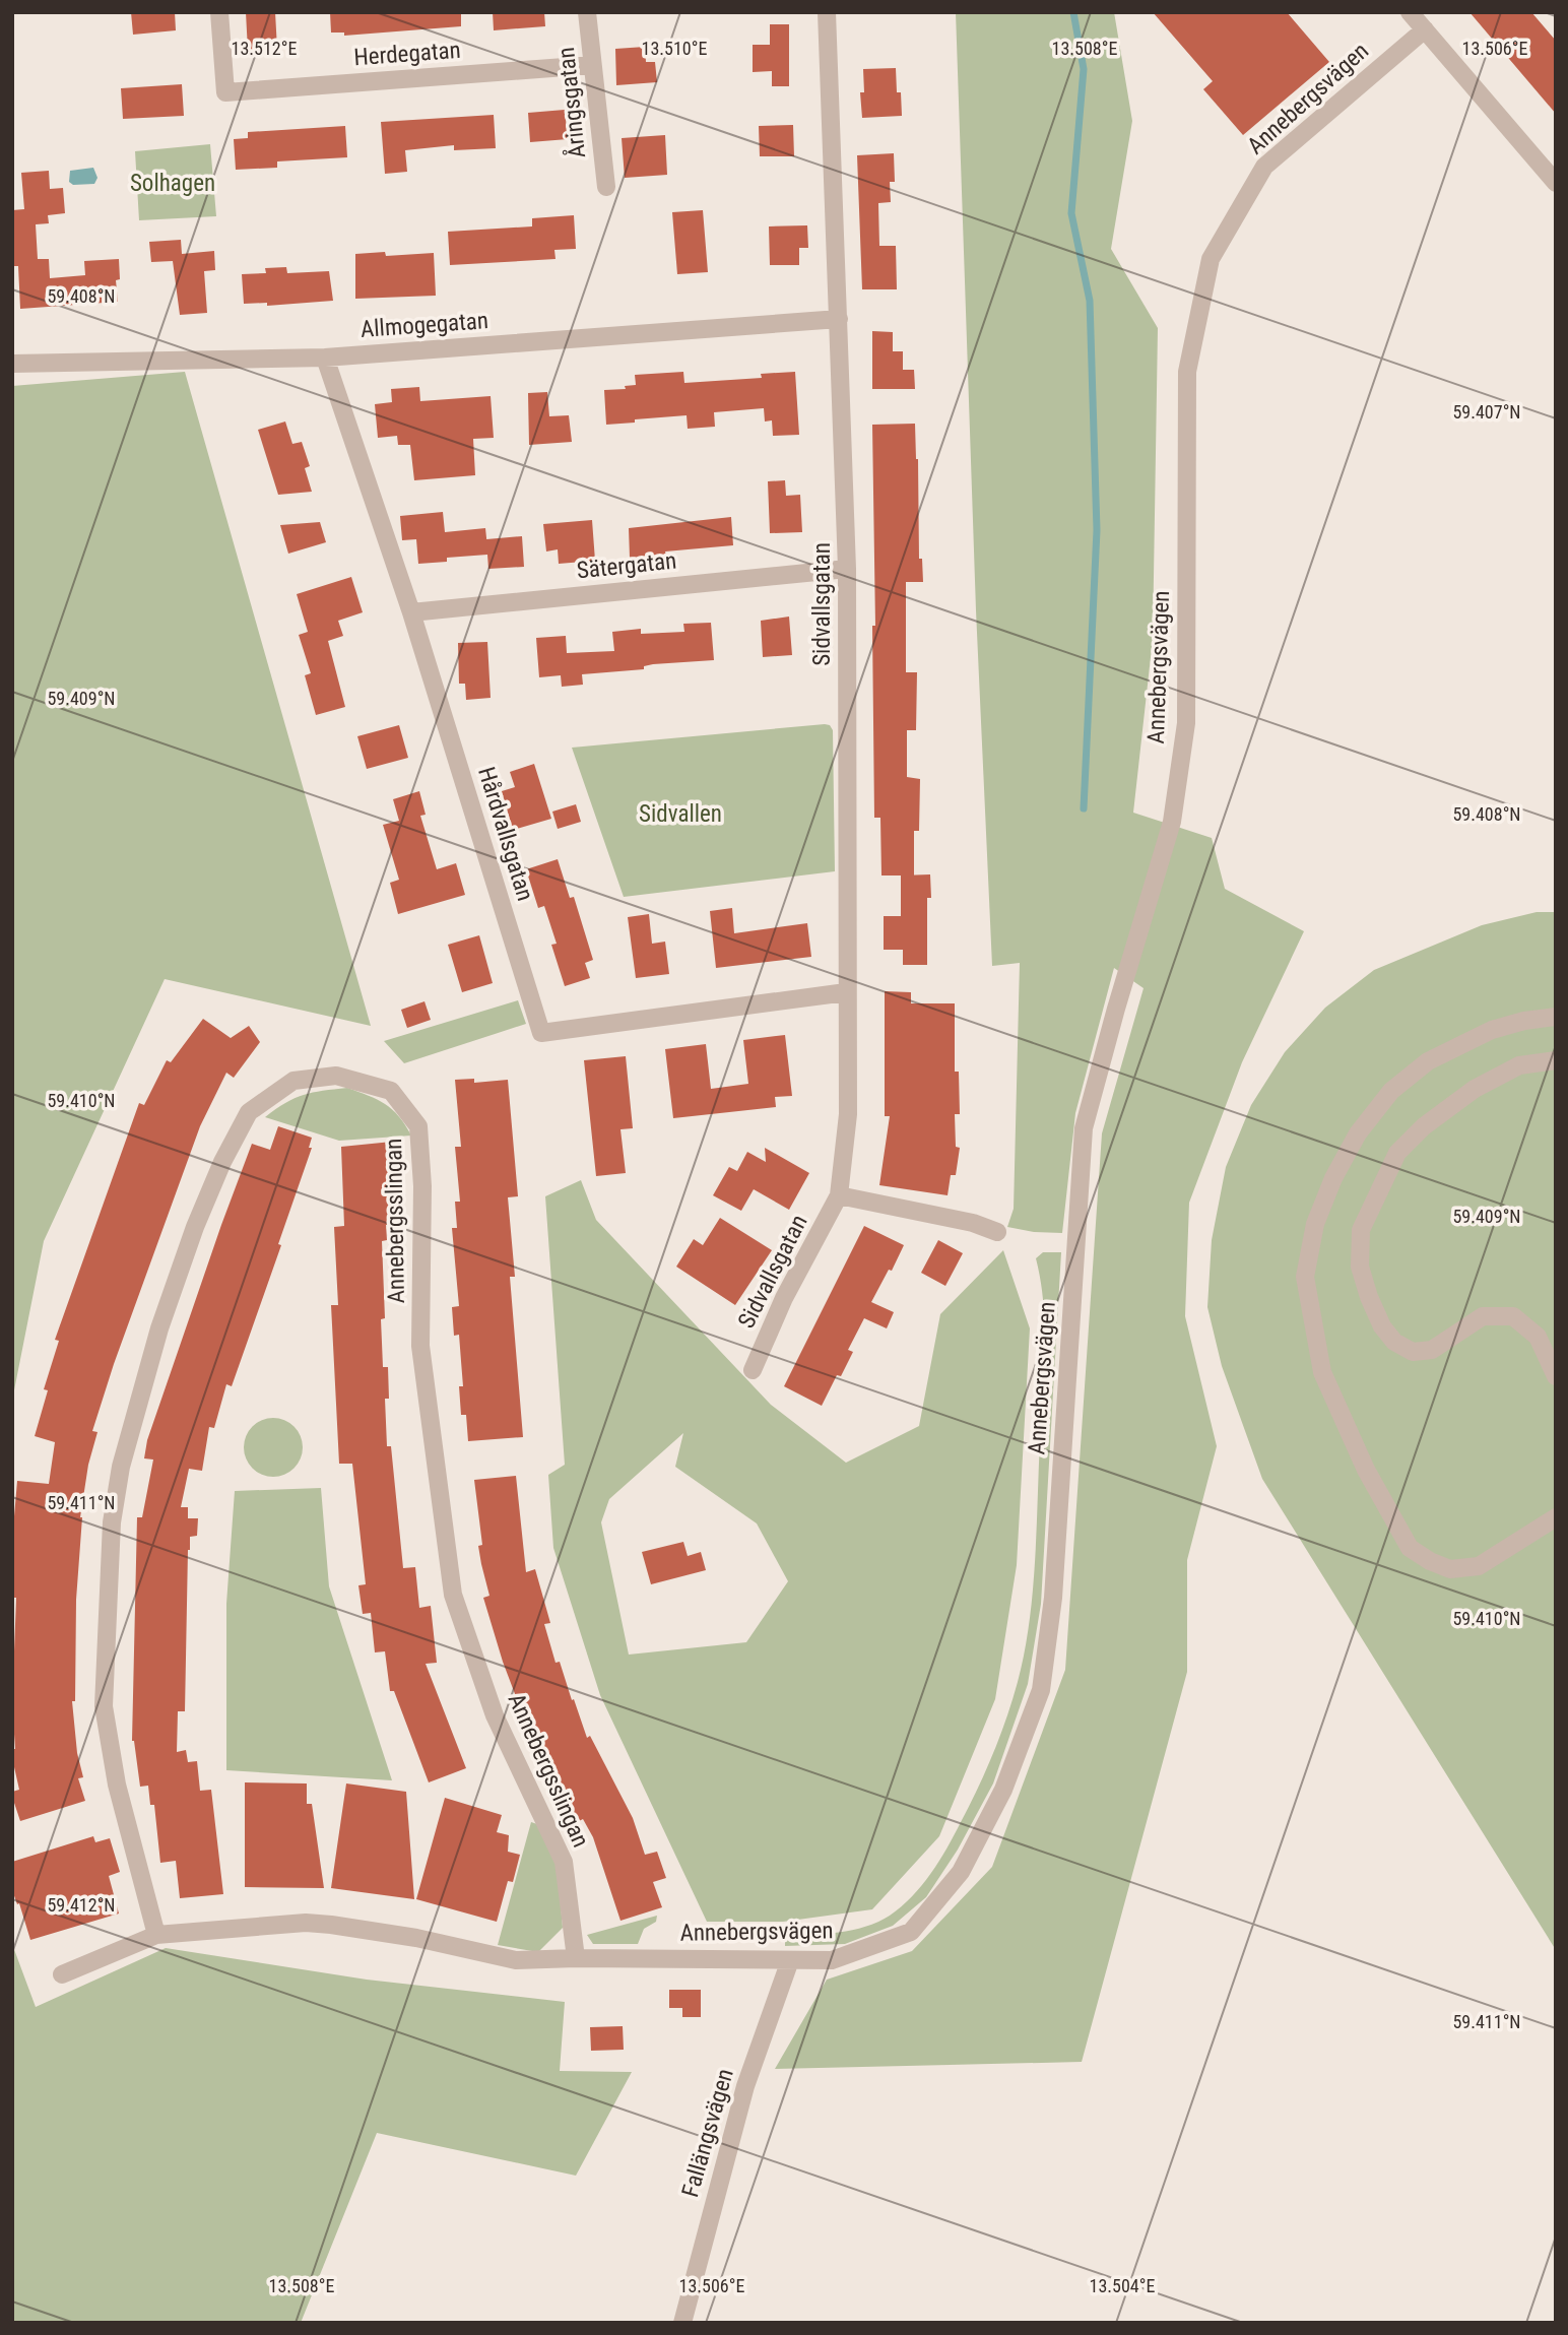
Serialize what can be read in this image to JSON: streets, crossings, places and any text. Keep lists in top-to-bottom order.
{
  "streets": {
    "street": [
      "Herdegatan",
      "Annebergsvägen",
      "Åringsgatan",
      "Allmogegatan",
      "Sätergatan",
      "Sidvallsgatan",
      "Hårdvallsgatan",
      "Annebergsslingan",
      "Fallängsvägen"
    ]
  },
  "crossings": [
    ["Herdegatan", "Åringsgatan"],
    ["Annebergsvägen", "Annebergsslingan"],
    ["Annebergsvägen", "Fallängsvägen"],
    ["Allmogegatan", "Sidvallsgatan"],
    ["Allmogegatan", "Hårdvallsgatan"],
    ["Sätergatan", "Sidvallsgatan"],
    ["Sätergatan", "Hårdvallsgatan"],
    ["Sidvallsgatan", "Hårdvallsgatan"]
  ],
  "parks": ["Solhagen", "Sidvallen"],
  "coordinates": [
    "13.512°E",
    "13.510°E",
    "13.508°E",
    "13.506°E",
    "59.408°N",
    "59.407°N",
    "59.409°N",
    "59.410°N",
    "59.411°N",
    "59.412°N",
    "13.504°E"
  ]
}
